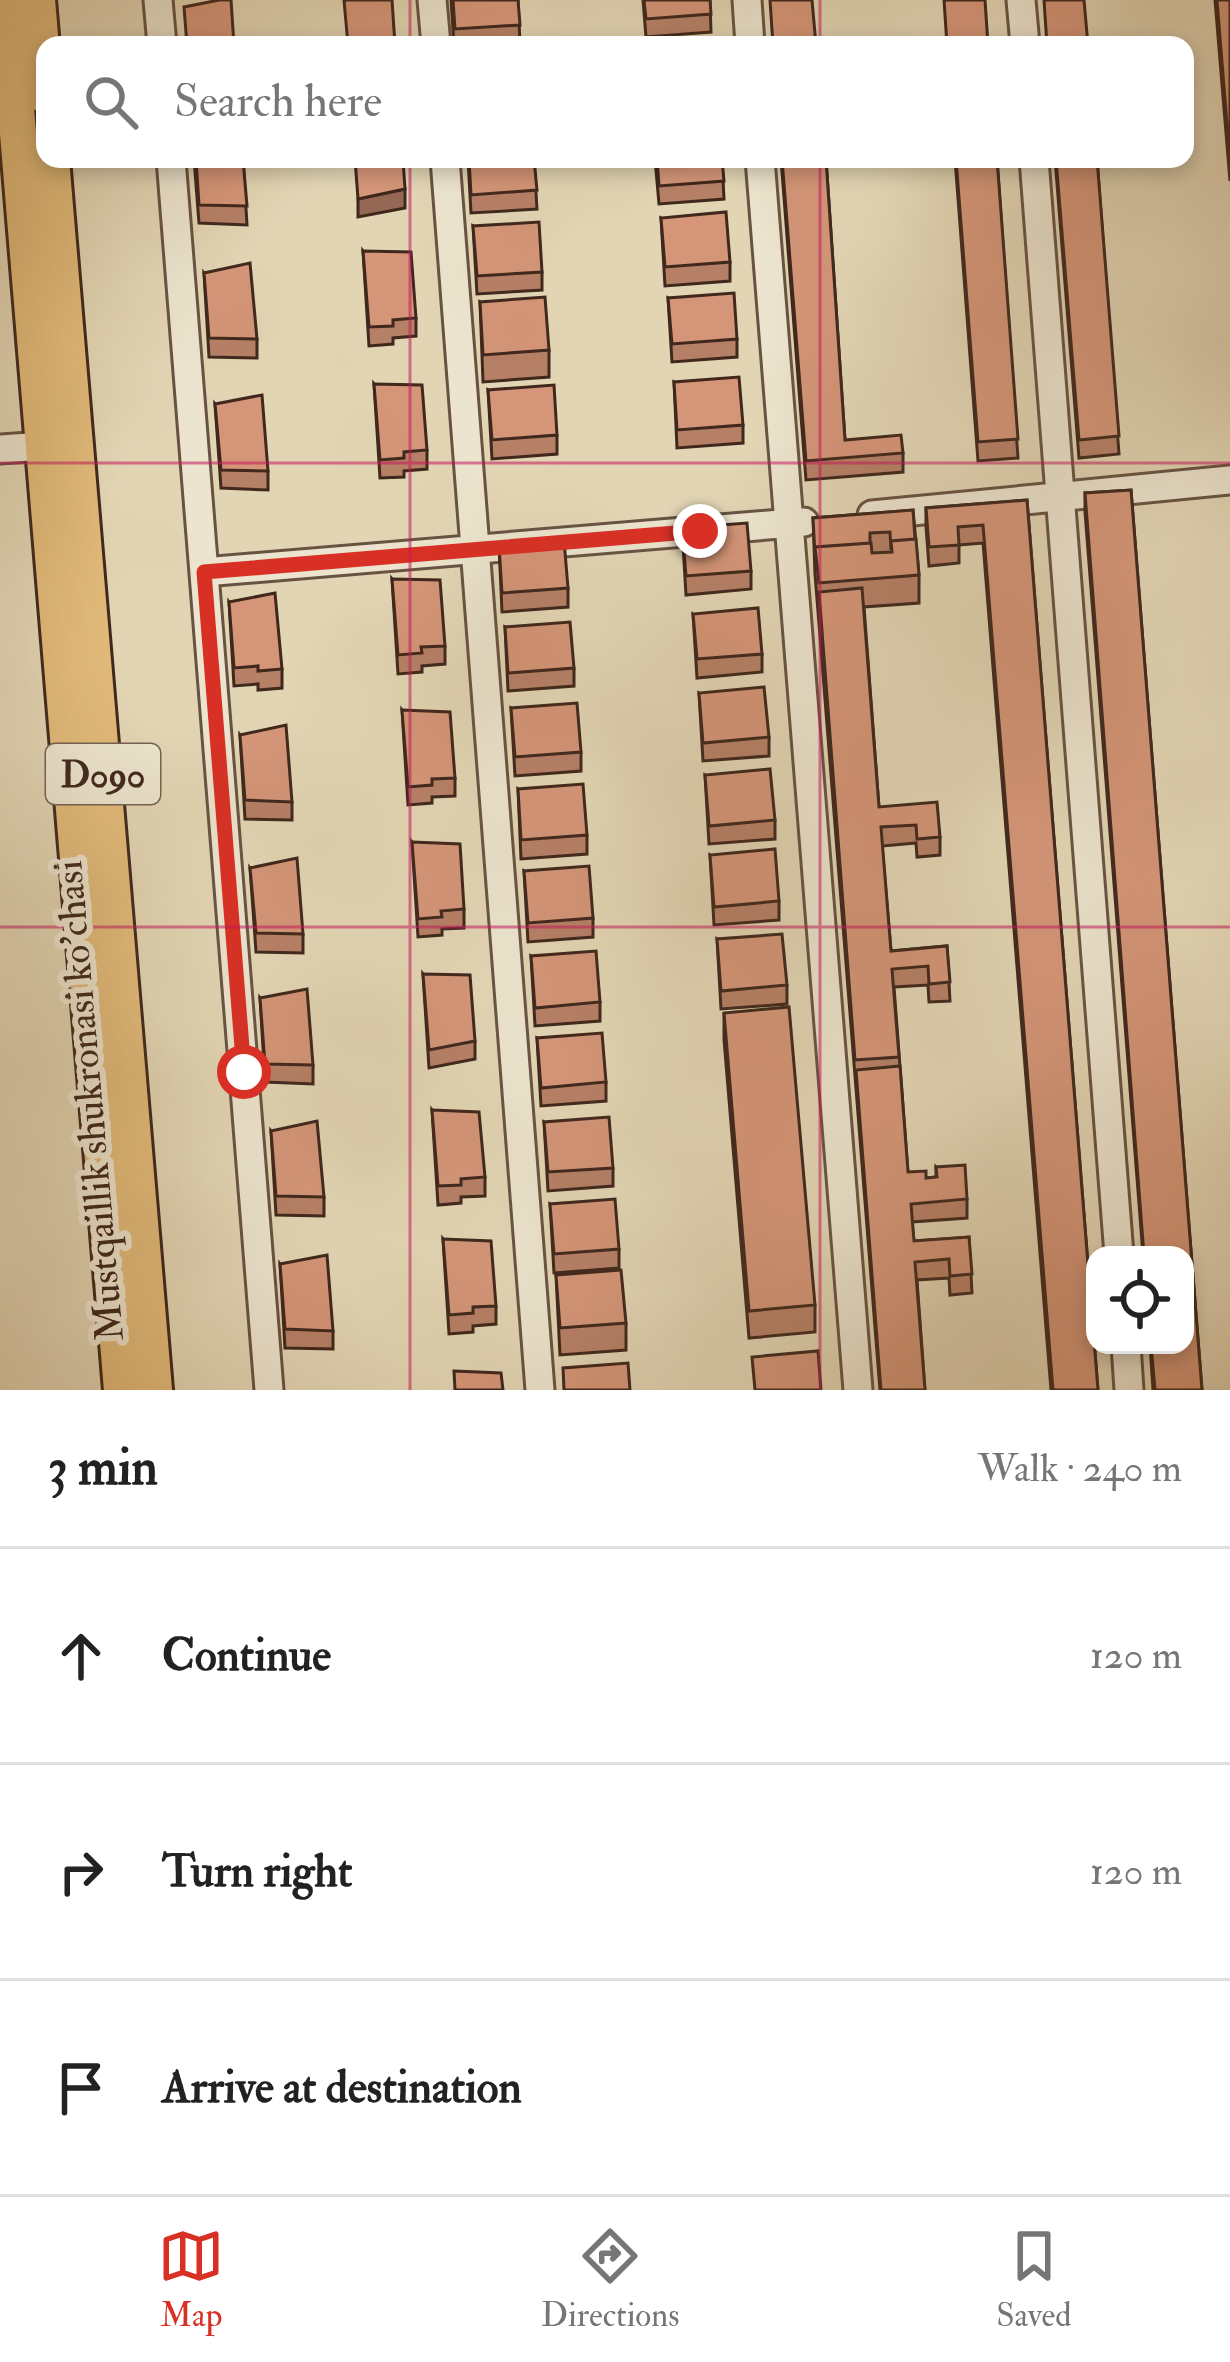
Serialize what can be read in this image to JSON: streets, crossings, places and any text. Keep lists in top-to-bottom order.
{
  "streets": {
    "main road": ["D090", "Mustqaillik shukronasi ko'chasi"]
  },
  "page": {
    "search": "Search here",
    "heading": ["3 min", "Walk · 240 m"],
    "list": [
      ["Continue", "120 m"],
      ["Turn right", "120 m"],
      "Arrive at destination"
    ],
    "nav": ["Map", "Directions", "Saved"]
  }
}
